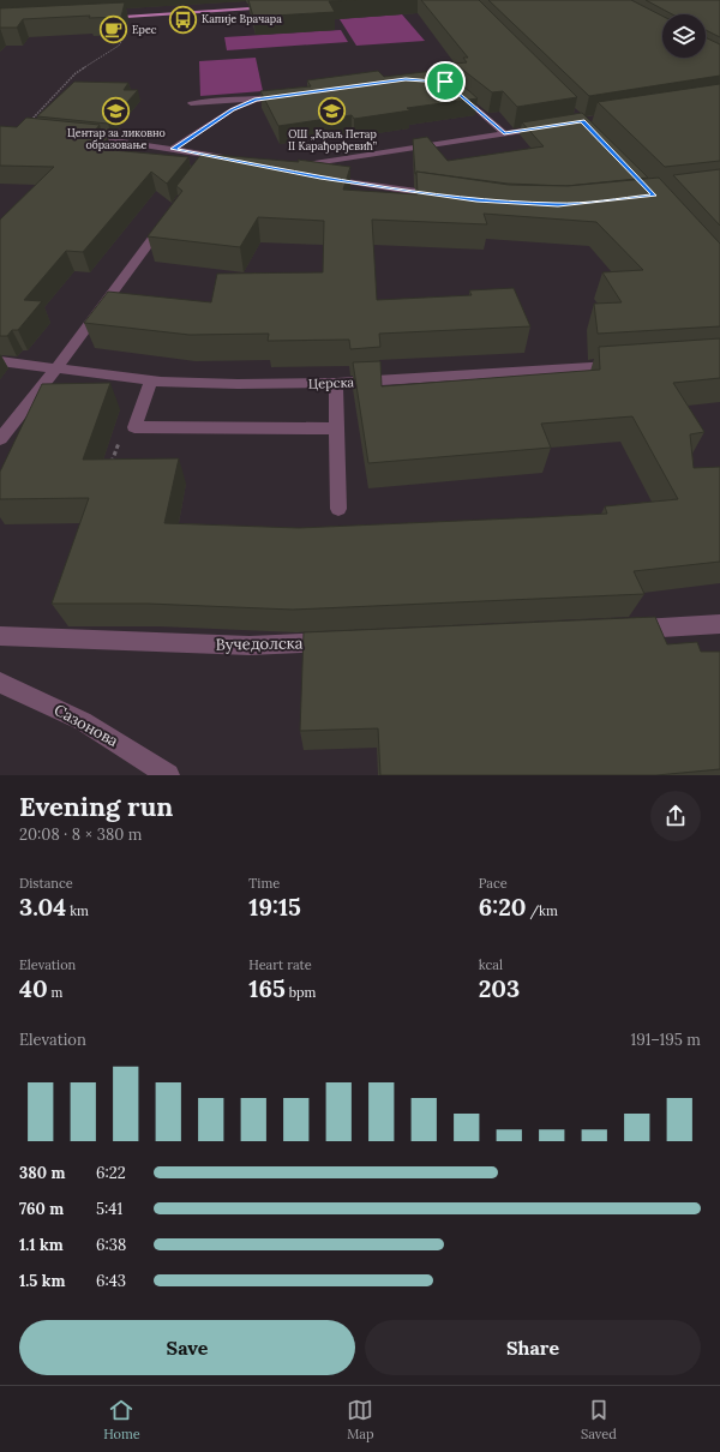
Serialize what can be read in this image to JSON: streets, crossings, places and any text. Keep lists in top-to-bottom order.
{
  "streets": {
    "street": ["Церска", "Вучедолска", "Сазонова"]
  },
  "places": {
    "bus stop": ["Капије Врачара"],
    "cafe": ["Ерес"],
    "school or university": ["Центар за ликовно образовање", "ОШ „Краљ Петар II Карађорђевић”"]
  },
  "page": {
    "heading": ["Evening run", "20:08 · 8 × 380 m"],
    "stats": [
      ["Distance", "3.04 km"],
      ["Time", "19:15"],
      ["Pace", "6:20 /km"],
      ["Elevation", "40 m"],
      ["Heart rate", "165 bpm"],
      ["kcal", "203"]
    ],
    "chart": ["Elevation", "191–195 m"],
    "list": [
      {
        "name": "380 m",
        "note": "6:22"
      },
      {
        "name": "760 m",
        "note": "5:41"
      },
      {
        "name": "1.1 km",
        "note": "6:38"
      },
      {
        "name": "1.5 km",
        "note": "6:43"
      }
    ],
    "buttons": ["Save", "Share"],
    "tabs": ["Home", "Map", "Saved"]
  }
}
